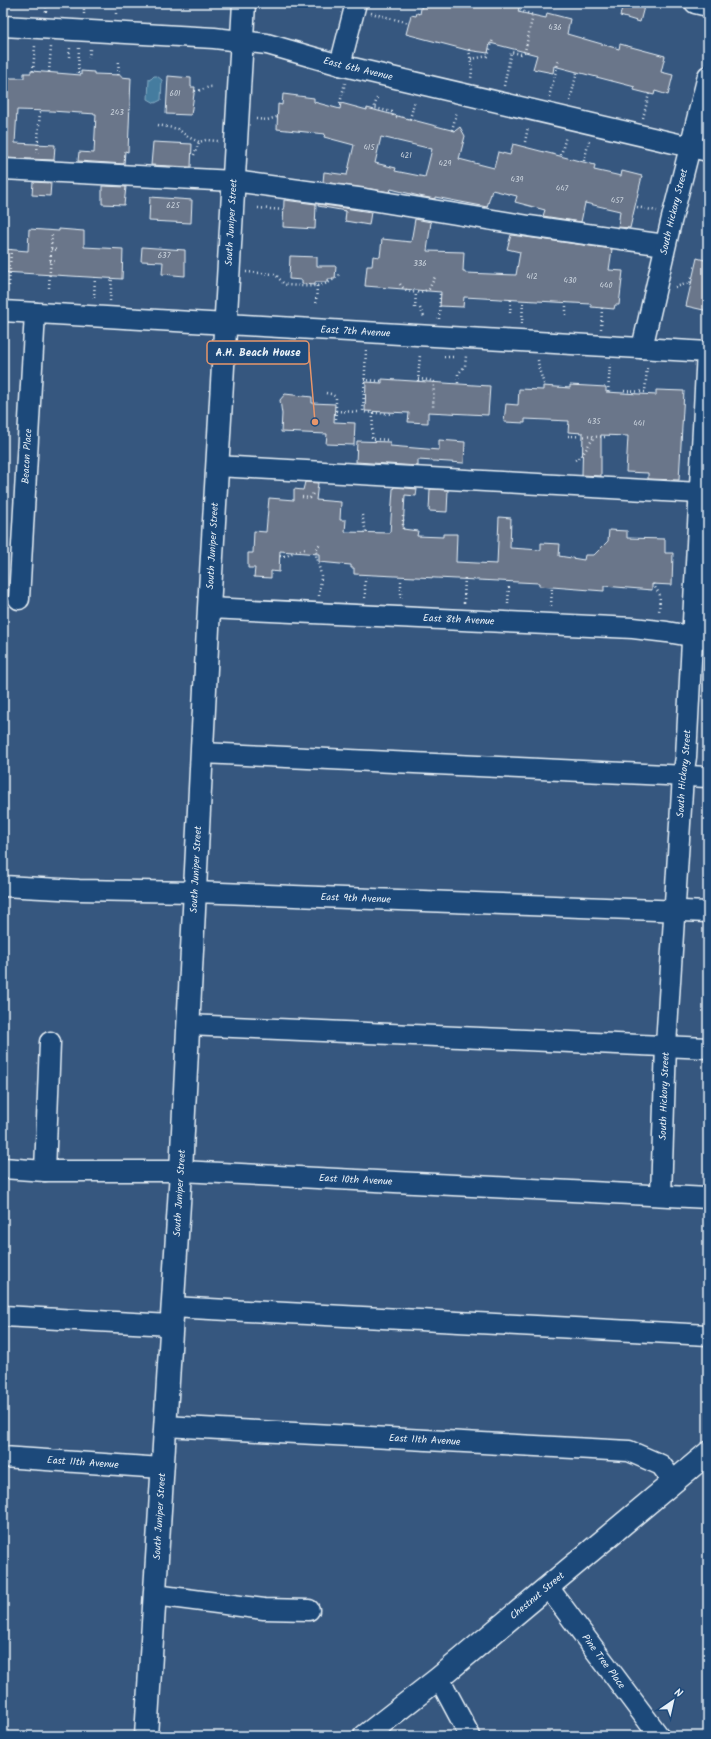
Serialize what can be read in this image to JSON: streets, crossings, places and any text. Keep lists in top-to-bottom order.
{
  "streets": {
    "main road": ["South Juniper Street", "Chestnut Street"],
    "street": [
      "East 6th Avenue",
      "South Hickory Street",
      "East 7th Avenue",
      "Beacon Place",
      "East 8th Avenue",
      "East 9th Avenue",
      "East 10th Avenue",
      "East 11th Avenue",
      "Pine Tree Place"
    ]
  },
  "crossings": [
    ["East 6th Avenue", "South Hickory Street"],
    ["East 6th Avenue", "South Juniper Street"],
    ["South Hickory Street", "East 7th Avenue"],
    ["South Hickory Street", "East 8th Avenue"],
    ["South Hickory Street", "East 9th Avenue"],
    ["South Hickory Street", "East 10th Avenue"],
    ["South Juniper Street", "East 7th Avenue"],
    ["South Juniper Street", "East 8th Avenue"],
    ["South Juniper Street", "East 9th Avenue"],
    ["South Juniper Street", "East 10th Avenue"],
    ["South Juniper Street", "East 11th Avenue"],
    ["East 7th Avenue", "Beacon Place"],
    ["East 11th Avenue", "Chestnut Street"],
    ["Chestnut Street", "Pine Tree Place"]
  ],
  "places": ["A.H. Beach House"],
  "house_numbers": [
    "436",
    "601",
    "243",
    "415",
    "421",
    "429",
    "439",
    "447",
    "457",
    "625",
    "637",
    "336",
    "412",
    "430",
    "440",
    "435",
    "441"
  ],
  "north": "top right"
}
